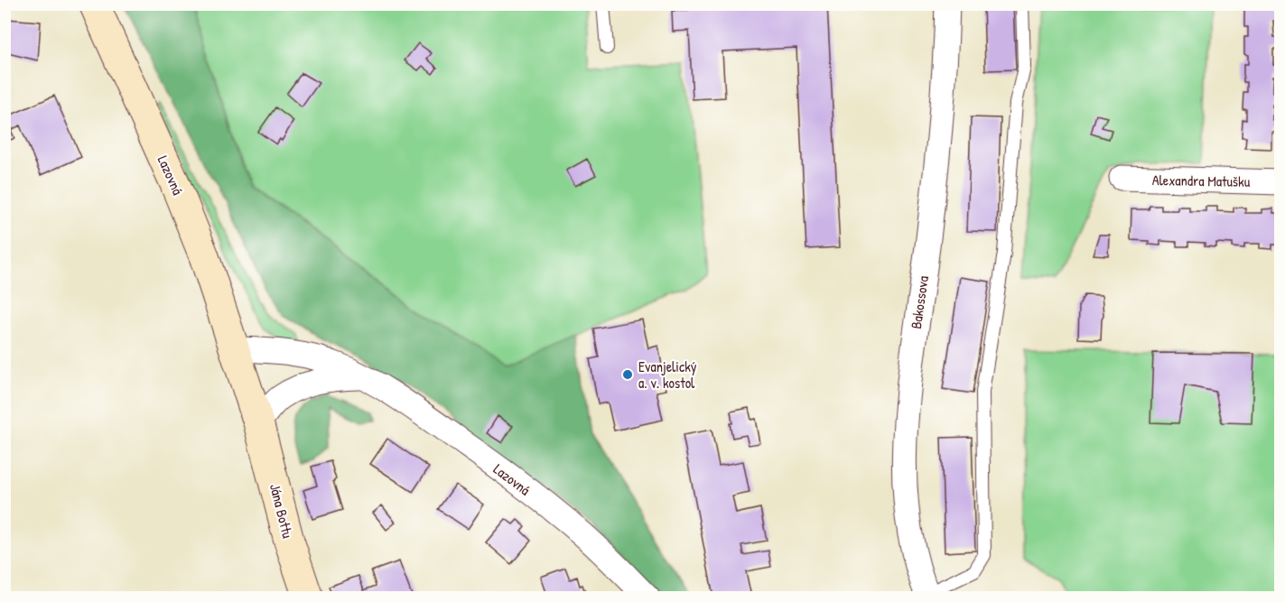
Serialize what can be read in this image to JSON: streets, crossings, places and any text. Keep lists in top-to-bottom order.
{
  "streets": {
    "street": [
      "Lazovná",
      "Alexandra Matušku",
      "Bakossova",
      "Jána Bottu"
    ]
  },
  "crossings": [
    ["Lazovná", "Jána Bottu"]
  ],
  "places": ["Evanjelický a. v. kostol"]
}
